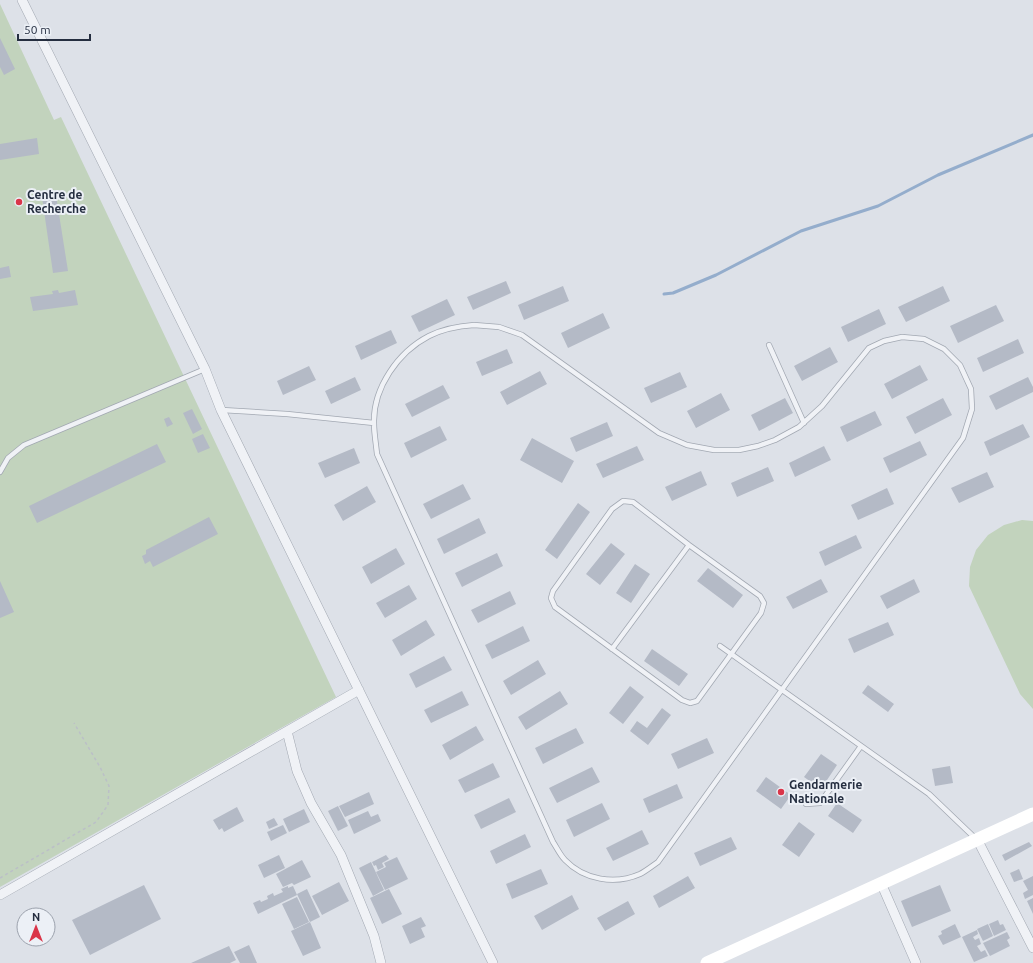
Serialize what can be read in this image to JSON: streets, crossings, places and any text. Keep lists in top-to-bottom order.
{
  "places": ["Centre de Recherche", "Gendarmerie Nationale"],
  "scale_bar": "50 m",
  "north": "top"
}
